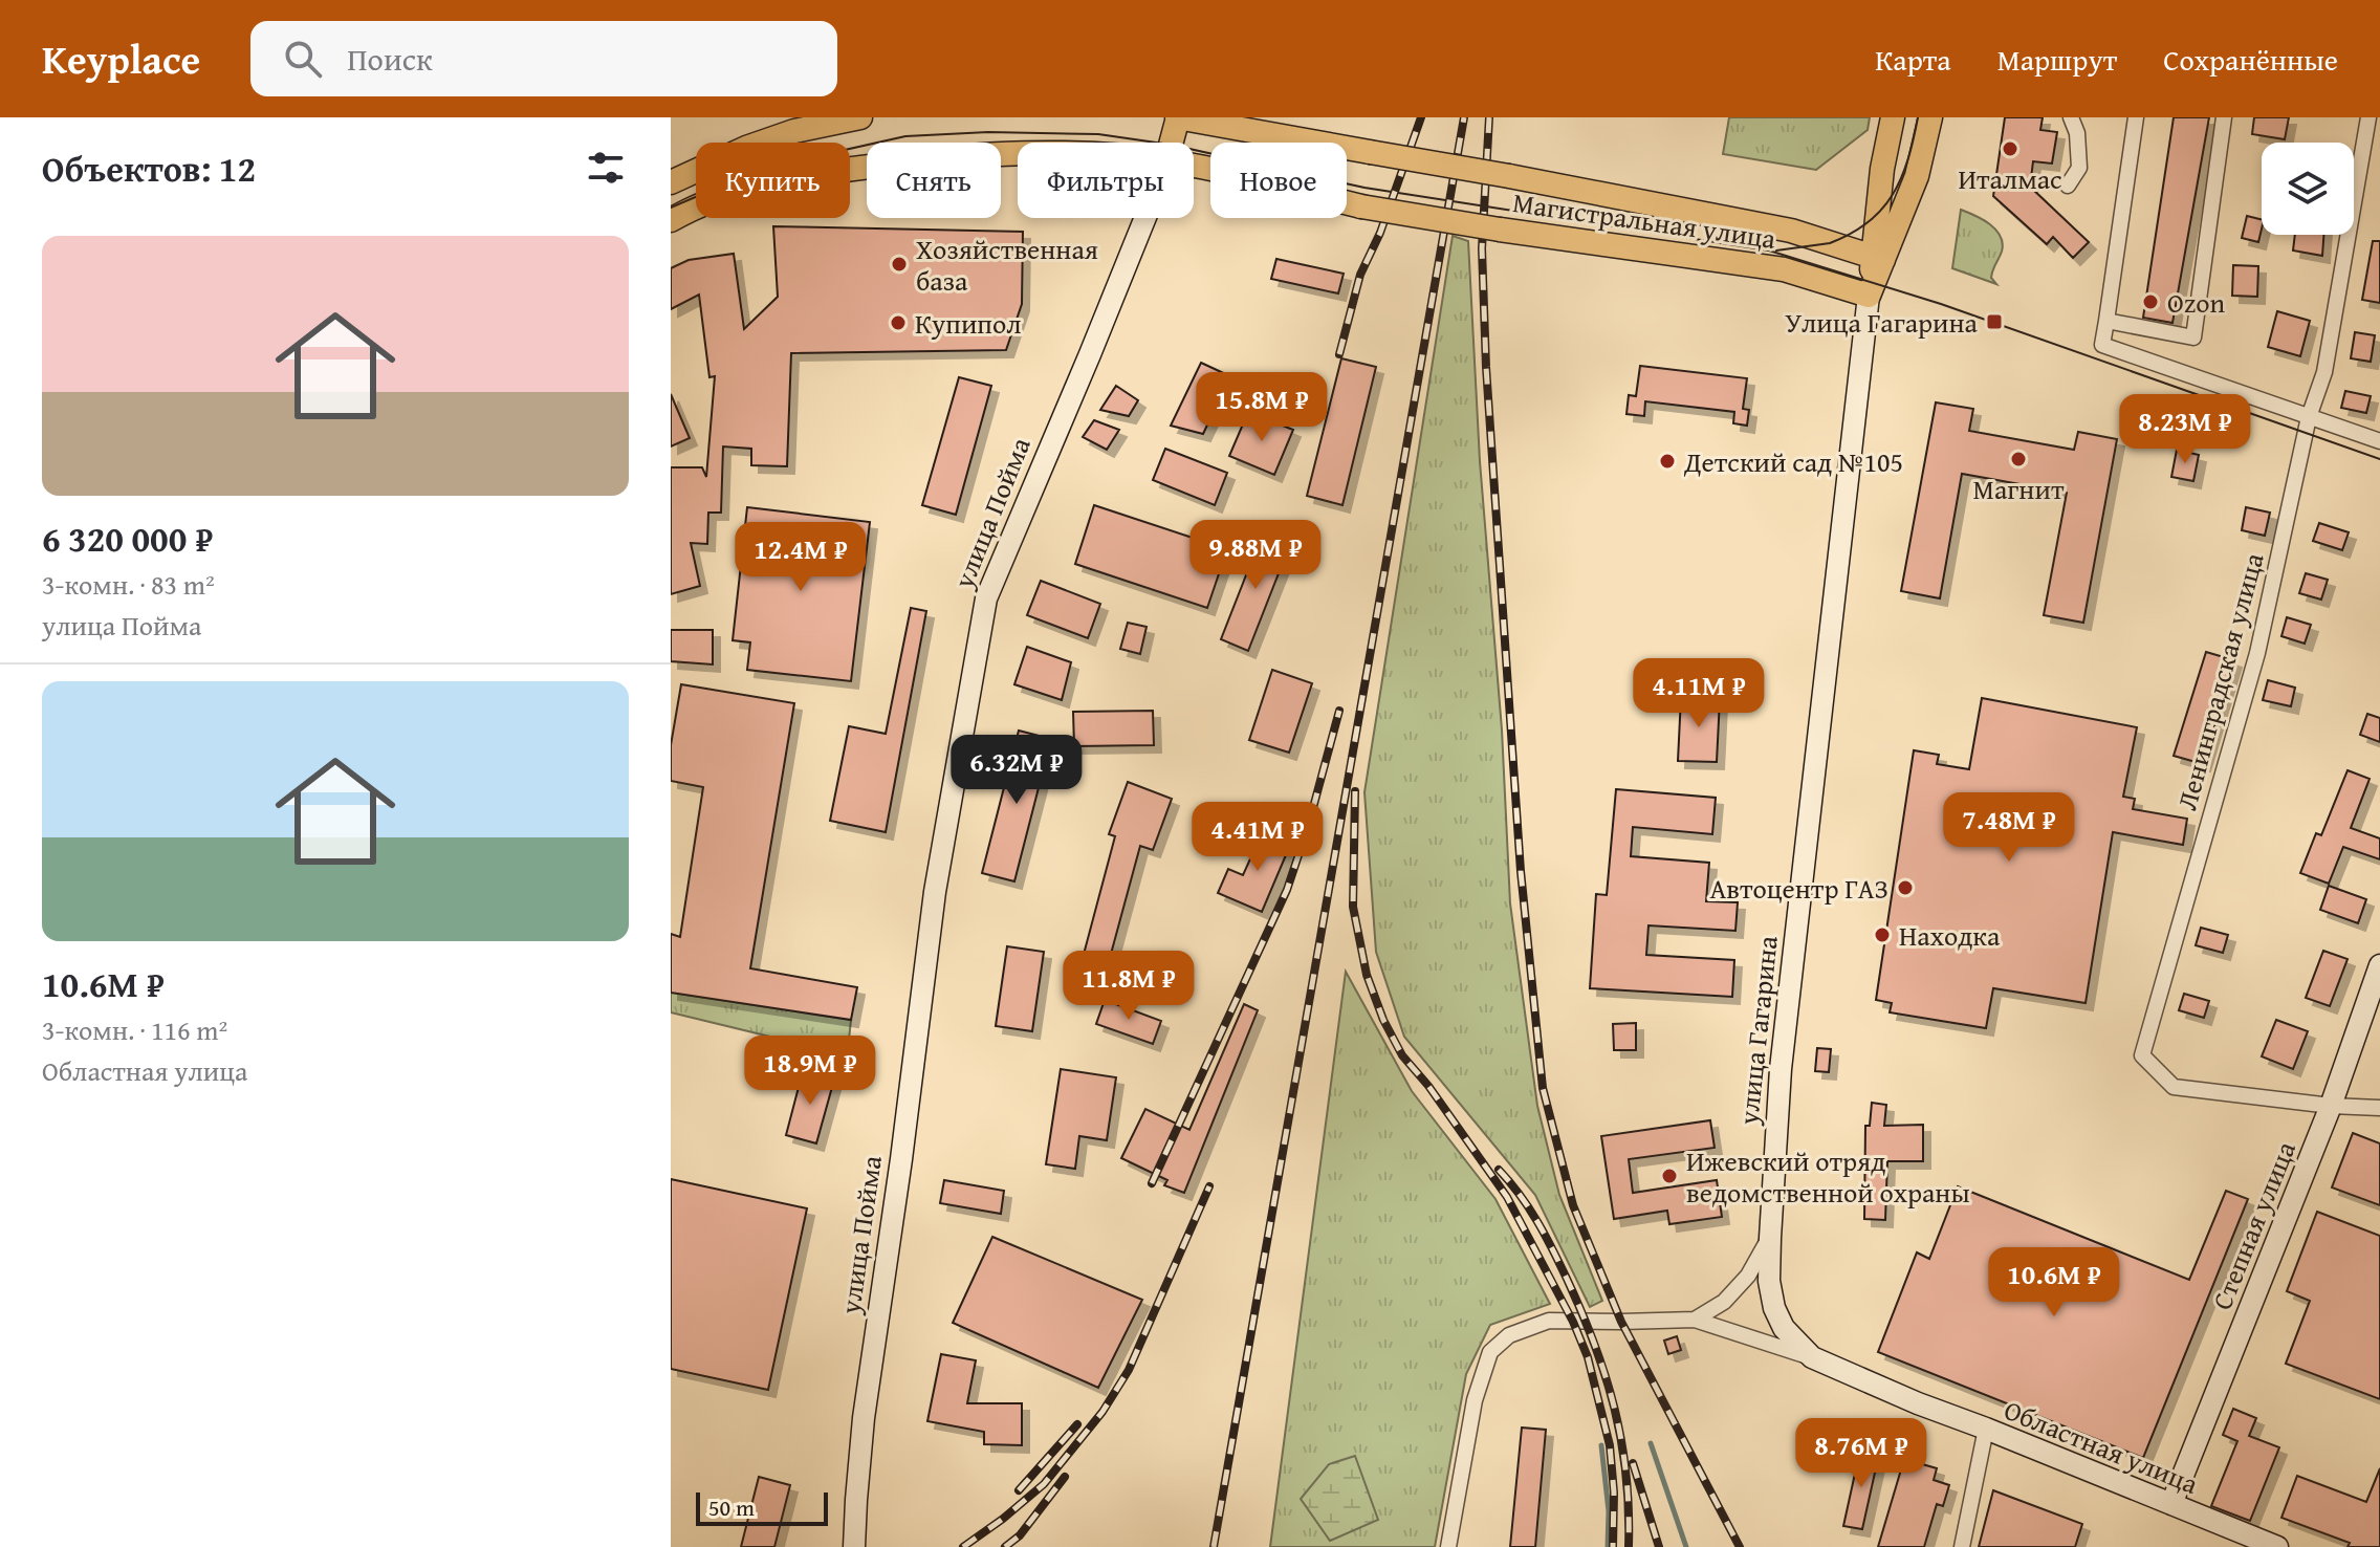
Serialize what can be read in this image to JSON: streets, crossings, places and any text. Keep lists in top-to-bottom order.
{
  "streets": {
    "main road": ["Магистральная улица", "улица Пойма", "улица Гагарина"],
    "street": ["Ленинградская улица", "Степная улица", "Областная улица"]
  },
  "crossings": [
    ["Магистральная улица", "улица Пойма"],
    ["Магистральная улица", "улица Гагарина"],
    ["Ленинградская улица", "Степная улица"],
    ["улица Гагарина", "Областная улица"],
    ["Степная улица", "Областная улица"]
  ],
  "places": {
    "other": [
      "Италмас",
      "Хозяйственная база",
      "Ozon",
      "Купипол",
      "Магнит",
      "Детский сад №105",
      "Автоцентр ГАЗ",
      "Находка",
      "Ижевский отряд ведомственной охраны"
    ],
    "transit": ["Улица Гагарина"]
  },
  "scale_bar": "50 m",
  "page": {
    "header": "Keyplace",
    "search": "Поиск",
    "nav": ["Карта", "Маршрут", "Сохранённые"],
    "heading": "Объектов: 12",
    "chip": [
      "Купить",
      "Снять",
      "Фильтры",
      "Новое"
    ],
    "list": [
      {
        "name": "6 320 000 ₽",
        "note": "3-комн. · 83 m² · улица Пойма"
      },
      {
        "name": "10.6M ₽",
        "note": "3-комн. · 116 m² · Областная улица"
      }
    ],
    "price": [
      "15.8M ₽",
      "8.23M ₽",
      "9.88M ₽",
      "12.4M ₽",
      "4.11M ₽",
      "6.32M ₽",
      "7.48M ₽",
      "4.41M ₽",
      "11.8M ₽",
      "18.9M ₽",
      "10.6M ₽",
      "8.76M ₽"
    ],
    "scale": "50 m"
  }
}
